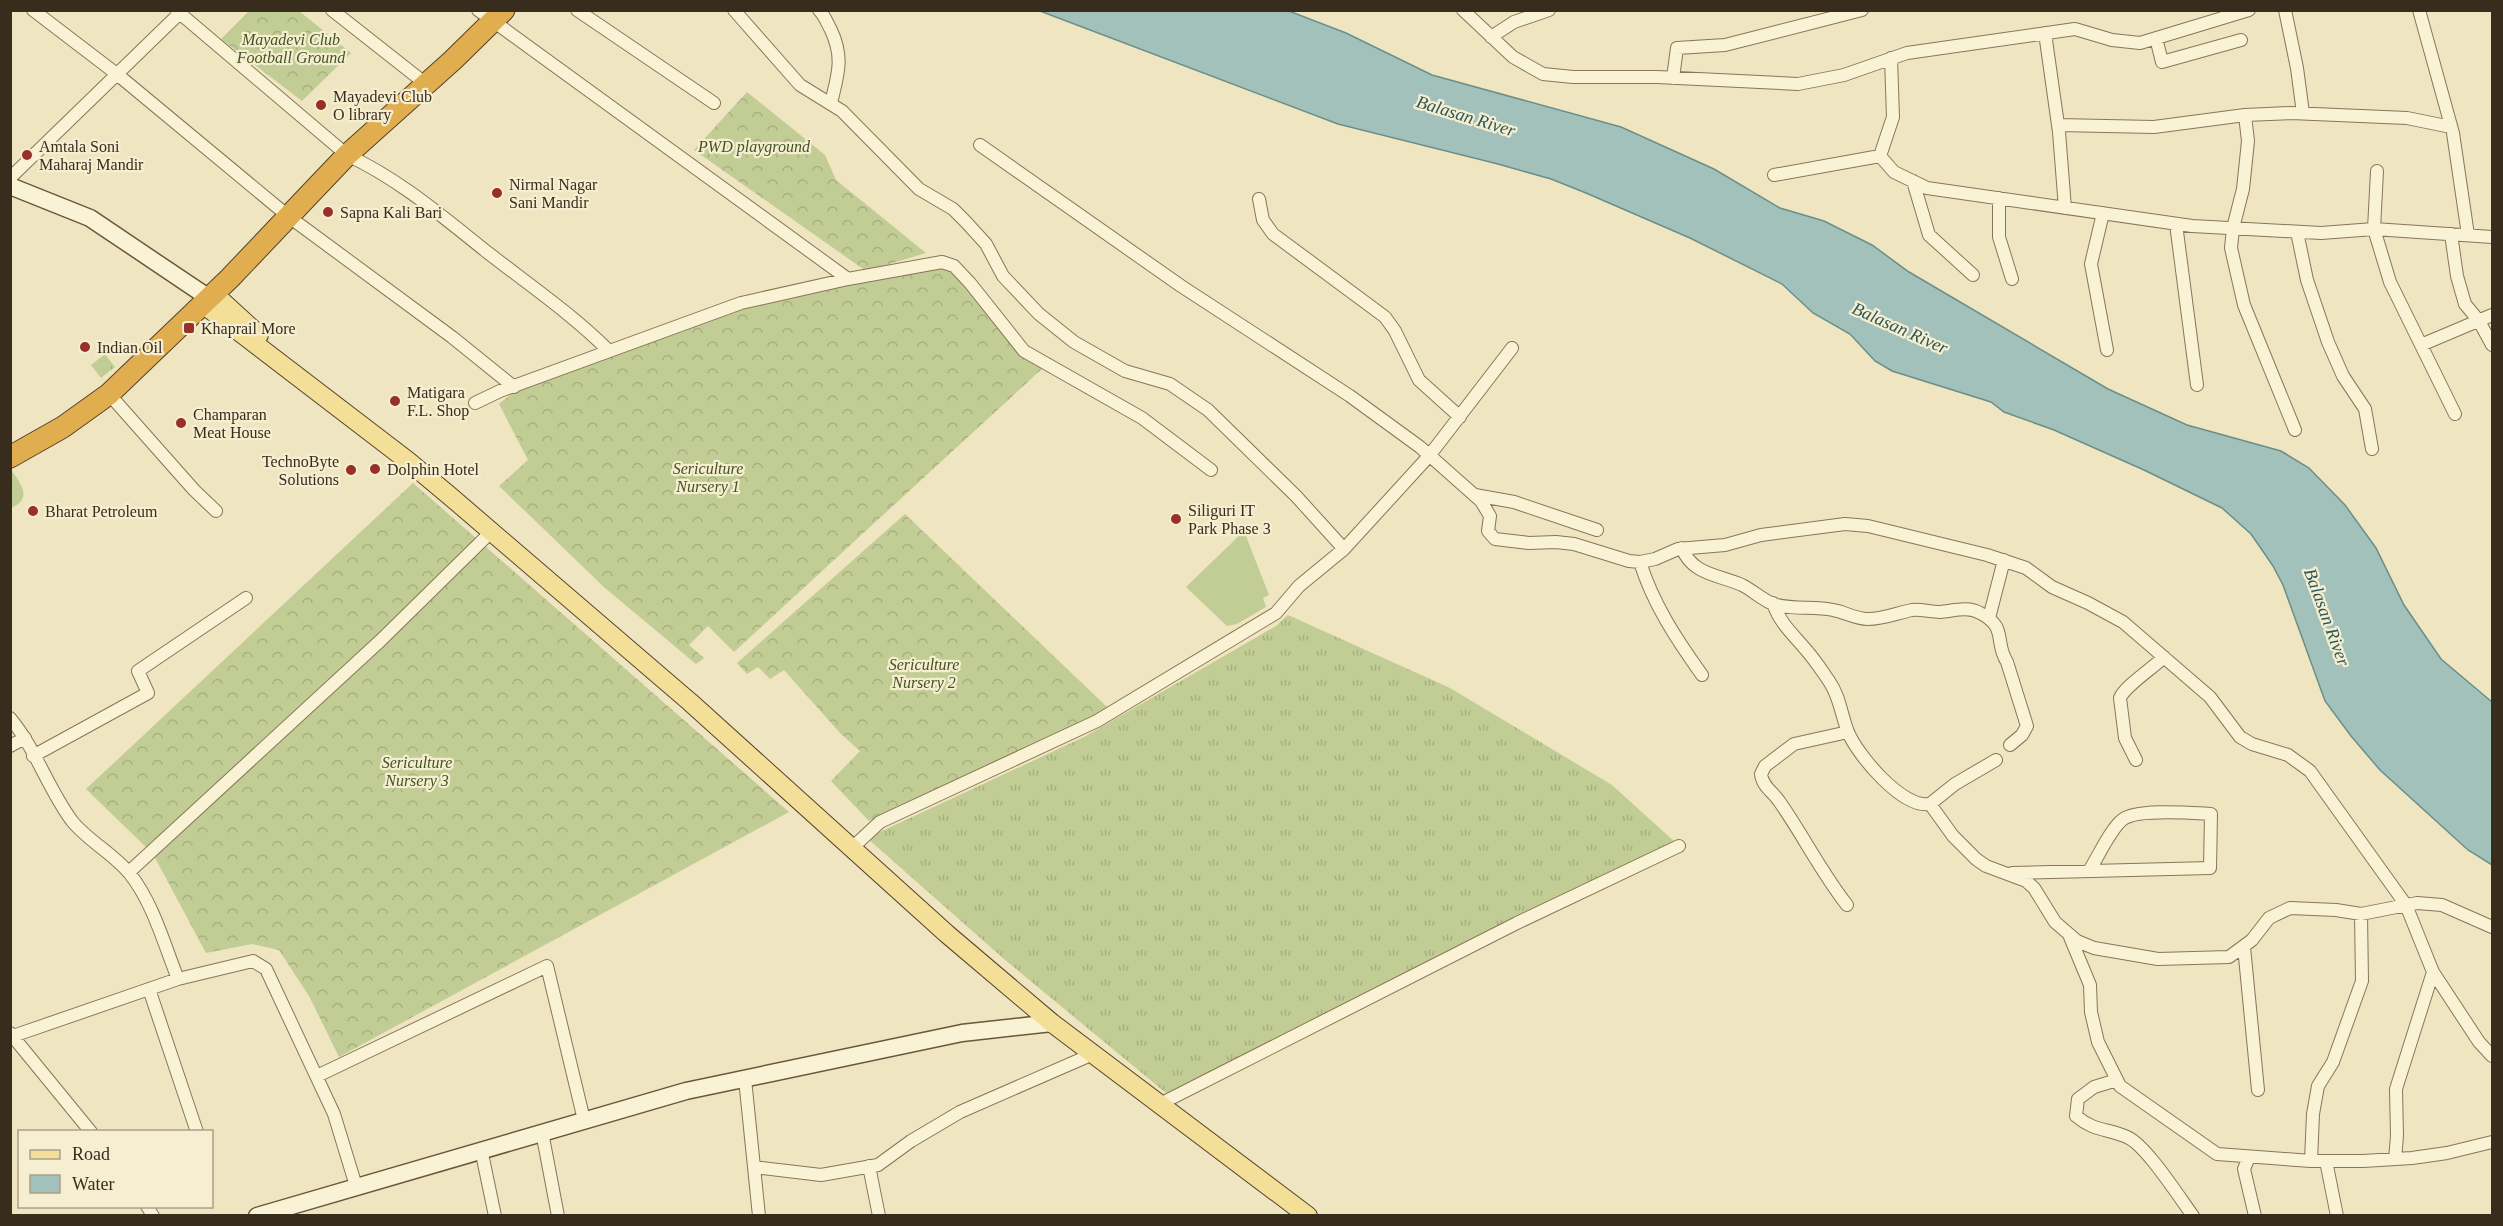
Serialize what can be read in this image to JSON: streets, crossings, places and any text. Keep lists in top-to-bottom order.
{
  "water": ["Balasan River"],
  "parks": [
    "Mayadevi Club Football Ground",
    "PWD playground",
    "Sericulture Nursery 1",
    "Sericulture Nursery 2",
    "Sericulture Nursery 3"
  ],
  "places": {
    "other": [
      "Mayadevi Club O library",
      "Amtala Soni Maharaj Mandir",
      "Nirmal Nagar Sani Mandir",
      "Sapna Kali Bari",
      "Indian Oil",
      "Matigara F.L. Shop",
      "Champaran Meat House",
      "Dolphin Hotel",
      "TechnoByte Solutions",
      "Bharat Petroleum",
      "Siliguri IT Park Phase 3"
    ],
    "transit": ["Khaprail More"]
  },
  "legend": ["Road", "Water"]
}
